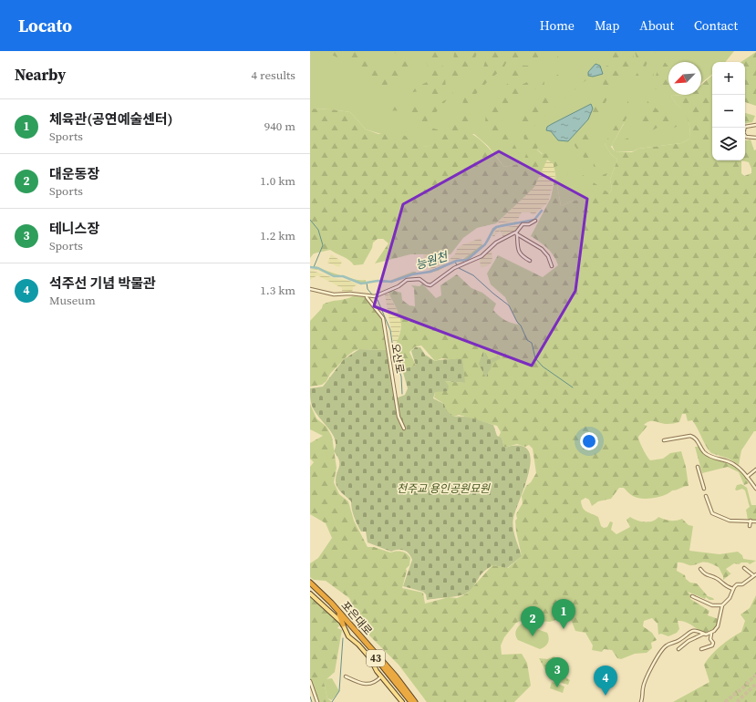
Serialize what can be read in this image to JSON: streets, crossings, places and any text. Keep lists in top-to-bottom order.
{
  "streets": {
    "highway": ["포은대로", "43"],
    "street": ["오산로"]
  },
  "water": ["능원천"],
  "parks": ["천주교 용인공원묘원"],
  "north": "bottom left",
  "page": {
    "header": "Locato",
    "nav": [
      "Home",
      "Map",
      "About",
      "Contact"
    ],
    "heading": ["Nearby", "4 results"],
    "map_buttons": ["+", "−"],
    "list": [
      {
        "mark": "1",
        "name": "체육관(공연예술센터)",
        "note": "Sports",
        "value": "940 m"
      },
      {
        "mark": "2",
        "name": "대운동장",
        "note": "Sports",
        "value": "1.0 km"
      },
      {
        "mark": "3",
        "name": "테니스장",
        "note": "Sports",
        "value": "1.2 km"
      },
      {
        "mark": "4",
        "name": "석주선 기념 박물관",
        "note": "Museum",
        "value": "1.3 km"
      }
    ],
    "pins": [
      "1",
      "2",
      "3",
      "4"
    ]
  }
}
